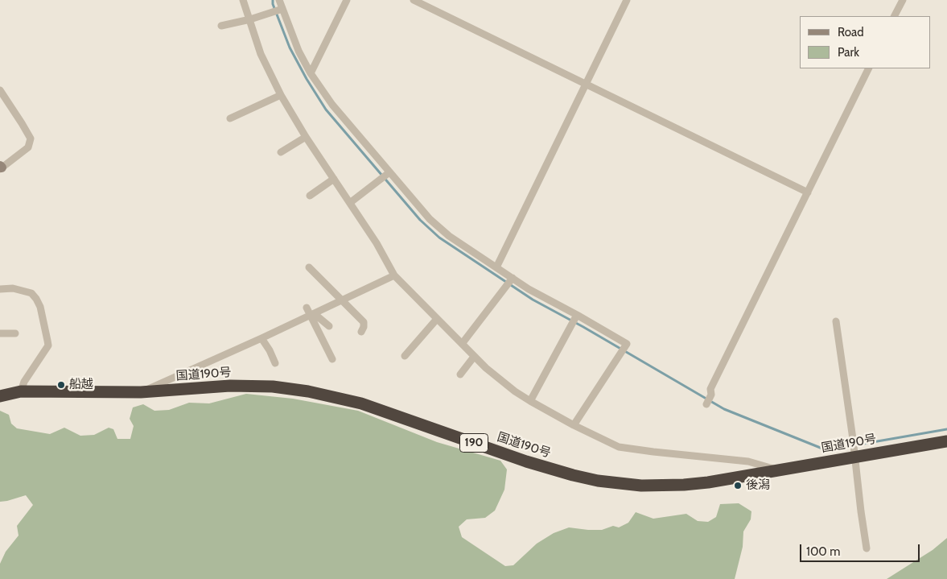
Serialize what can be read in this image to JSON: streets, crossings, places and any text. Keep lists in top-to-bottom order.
{
  "streets": {
    "highway": ["国道190号", "190"]
  },
  "places": ["船越", "後潟"],
  "legend": ["Road", "Park"],
  "scale_bar": "100 m"
}
